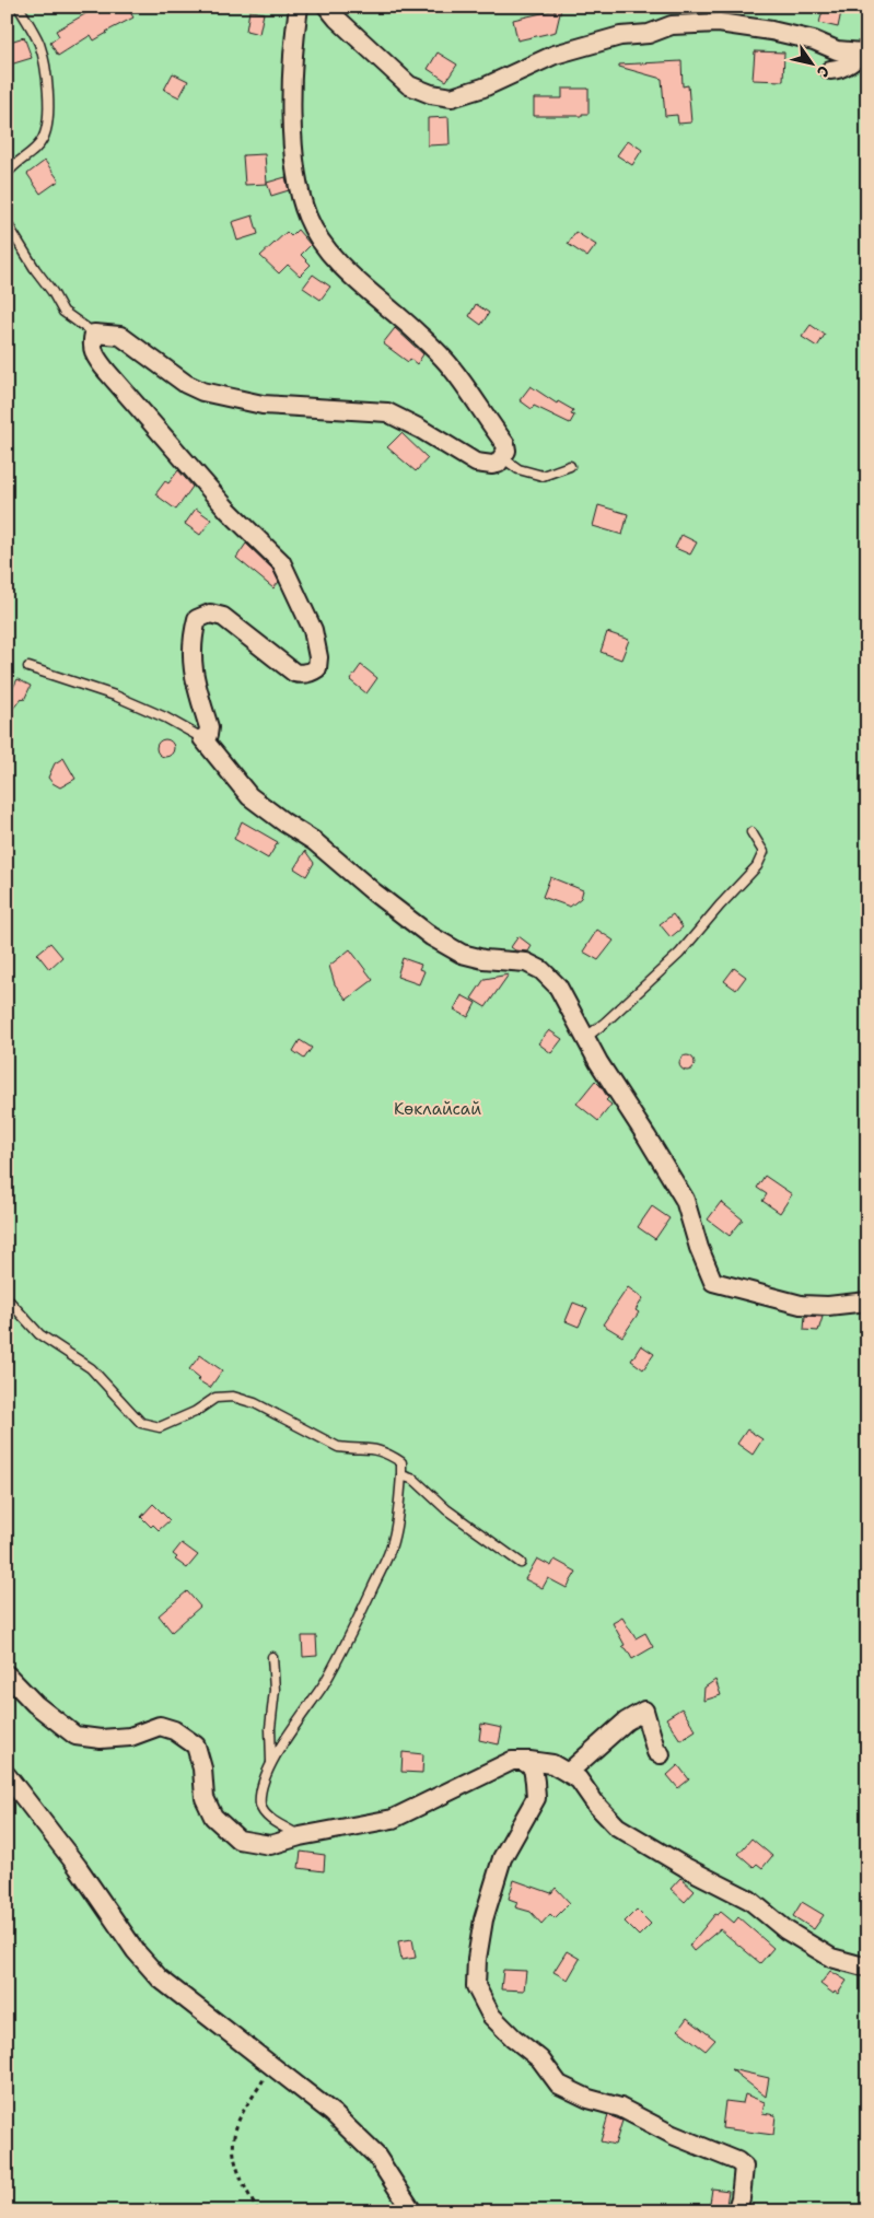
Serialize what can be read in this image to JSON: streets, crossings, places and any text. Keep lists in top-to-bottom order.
{
  "parks": ["Көклайсай"],
  "north": "bottom right"
}
